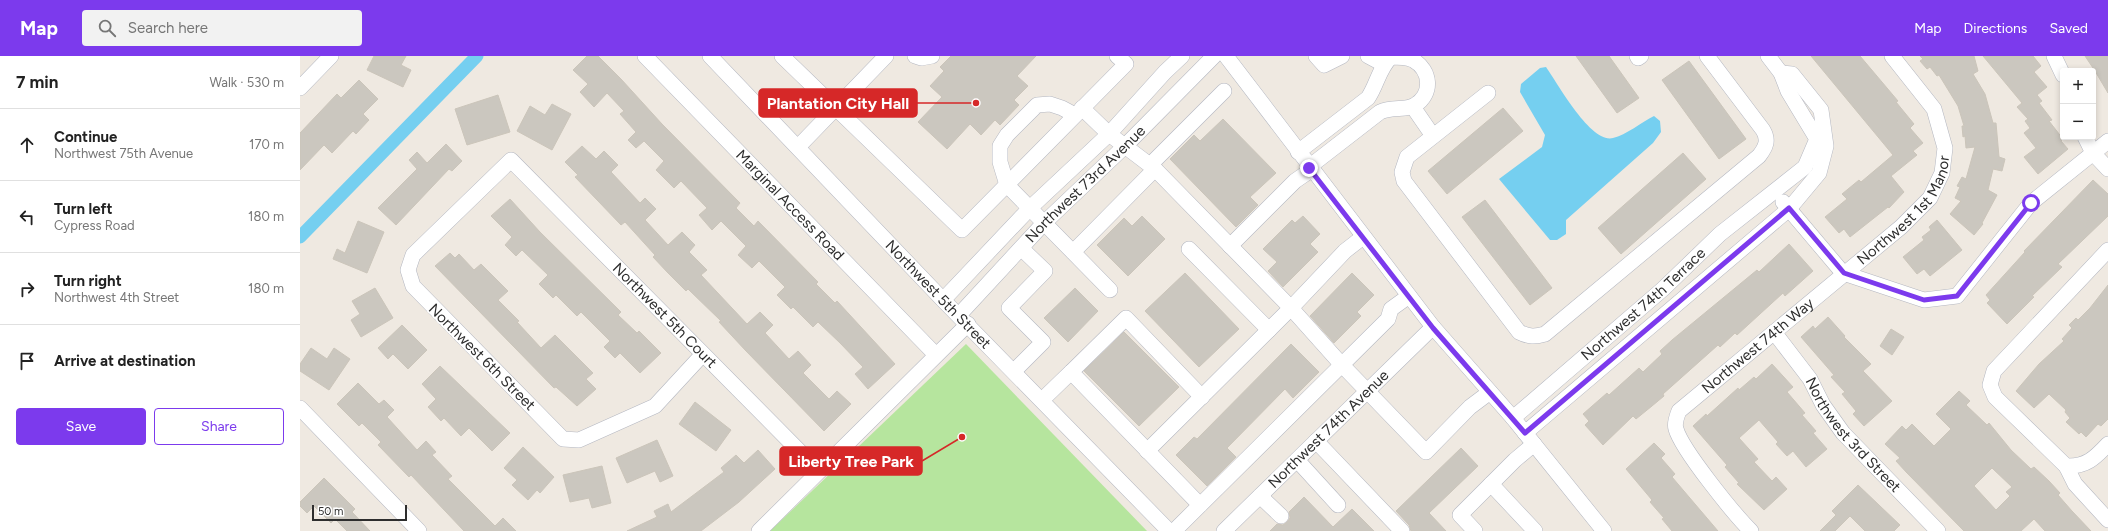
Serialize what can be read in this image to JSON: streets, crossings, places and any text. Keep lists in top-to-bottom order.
{
  "streets": {
    "street": [
      "Northwest 73rd Avenue",
      "Marginal Access Road",
      "Northwest 1st Manor",
      "Northwest 5th Street",
      "Northwest 74th Terrace",
      "Northwest 5th Court",
      "Northwest 74th Way",
      "Northwest 6th Street",
      "Northwest 74th Avenue",
      "Northwest 3rd Street"
    ]
  },
  "crossings": [
    ["Northwest 73rd Avenue", "Marginal Access Road"],
    ["Northwest 73rd Avenue", "Northwest 5th Street"],
    ["Northwest 73rd Avenue", "Northwest 5th Court"],
    ["Northwest 1st Manor", "Northwest 74th Way"],
    ["Northwest 5th Court", "Northwest 6th Street"],
    ["Northwest 74th Way", "Northwest 3rd Street"]
  ],
  "places": ["Plantation City Hall", "Liberty Tree Park"],
  "scale_bar": "50 m",
  "page": {
    "header": "Map",
    "search": "Search here",
    "nav": ["Map", "Directions", "Saved"],
    "heading": ["7 min", "Walk · 530 m"],
    "map_buttons": ["+", "−"],
    "list": [
      ["Continue", "Northwest 75th Avenue", "170 m"],
      ["Turn left", "Cypress Road", "180 m"],
      ["Turn right", "Northwest 4th Street", "180 m"],
      "Arrive at destination"
    ],
    "buttons": ["Save", "Share"],
    "scale": "50 m"
  }
}
